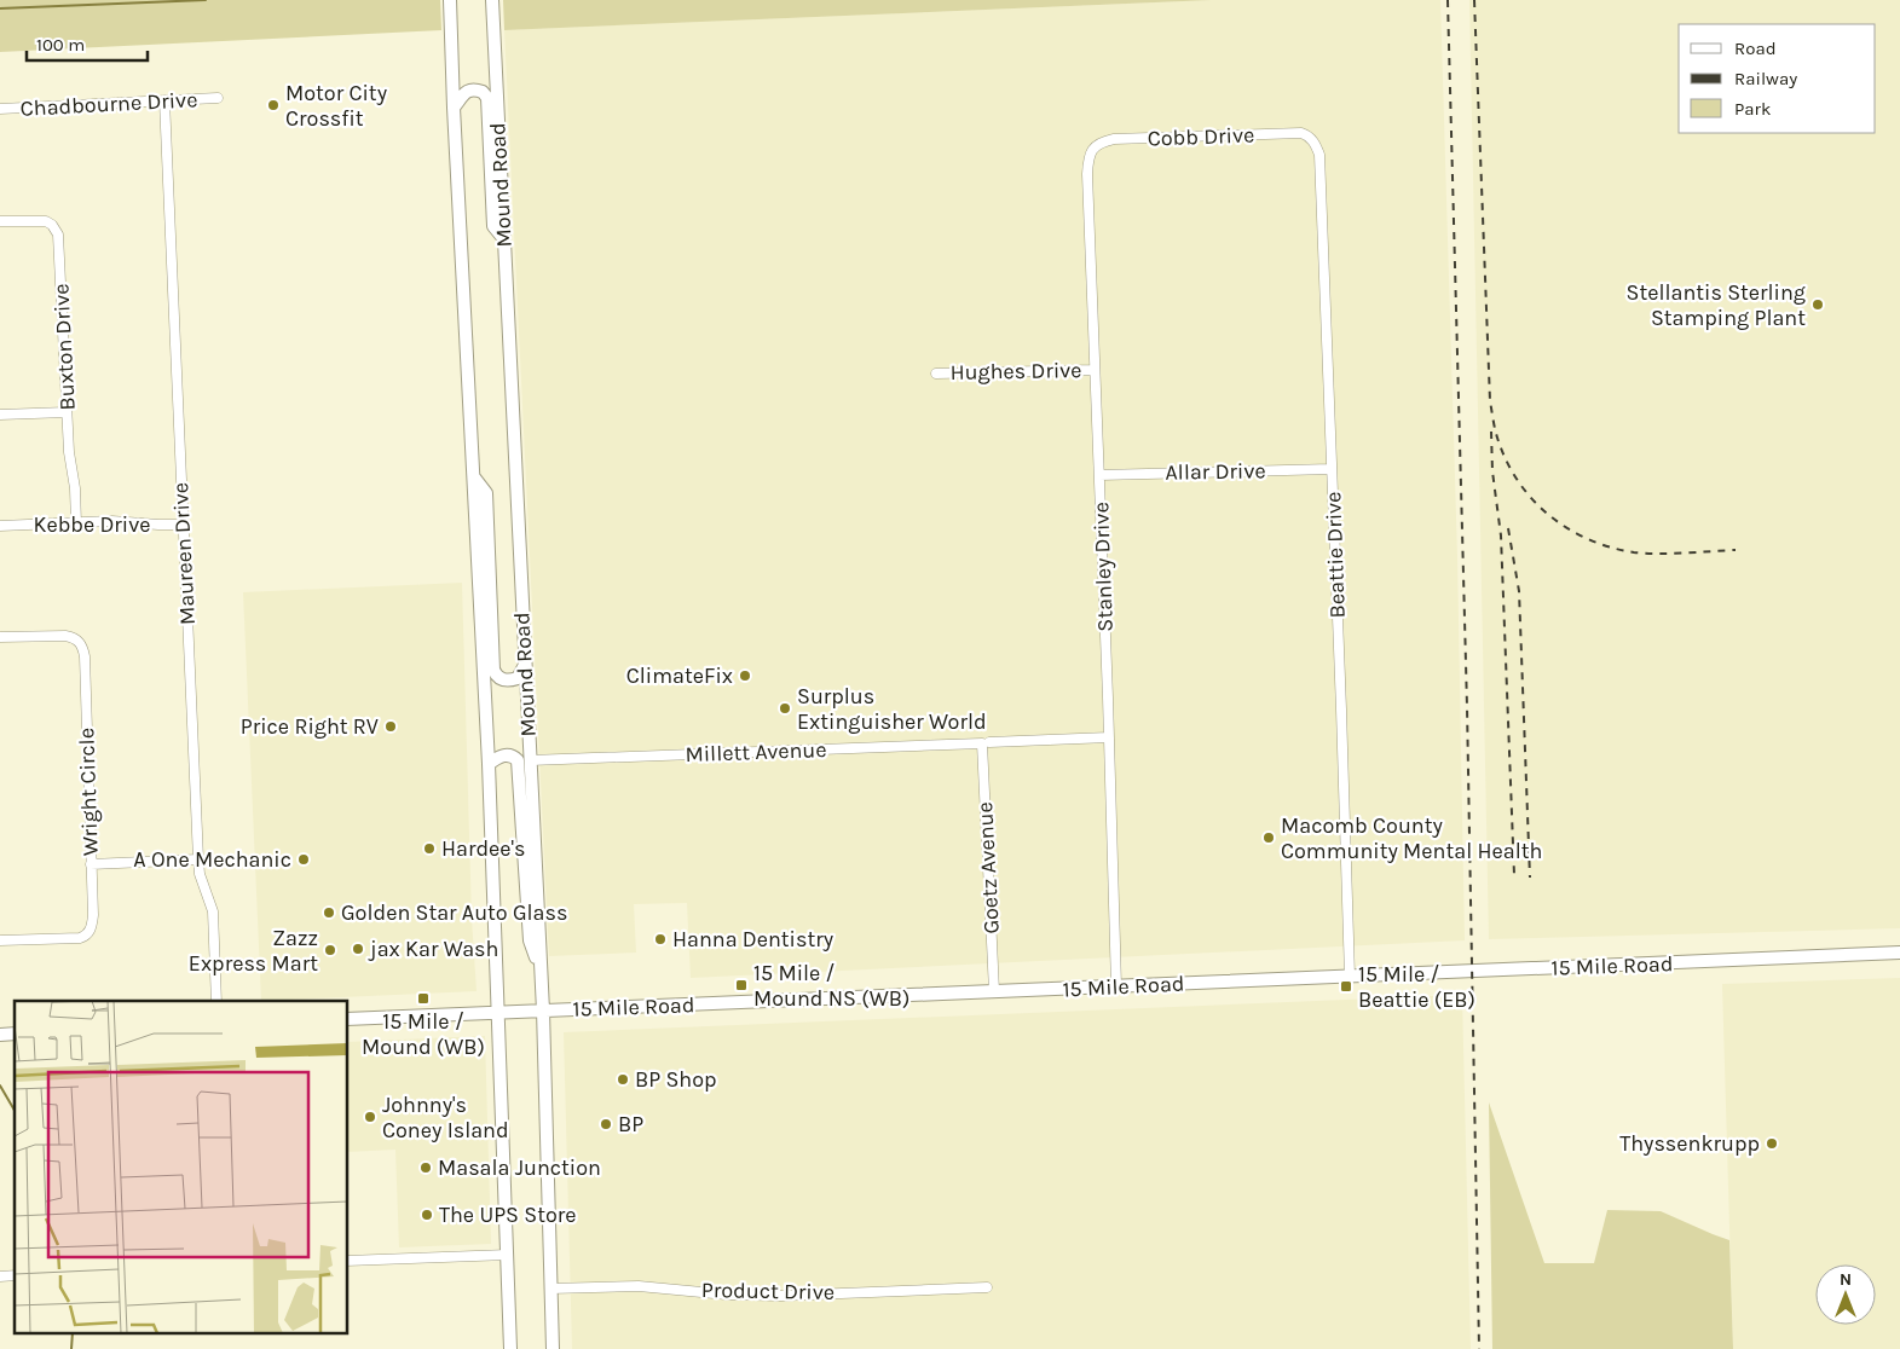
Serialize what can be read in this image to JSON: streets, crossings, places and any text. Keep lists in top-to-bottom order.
{
  "streets": {
    "main road": ["Mound Road", "15 Mile Road"],
    "street": [
      "Chadbourne Drive",
      "Cobb Drive",
      "Buxton Drive",
      "Hughes Drive",
      "Allar Drive",
      "Kebbe Drive",
      "Maureen Drive",
      "Beattie Drive",
      "Stanley Drive",
      "Millett Avenue",
      "Wright Circle",
      "Goetz Avenue",
      "Product Drive"
    ]
  },
  "crossings": [
    ["Chadbourne Drive", "Maureen Drive"],
    ["Cobb Drive", "Beattie Drive"],
    ["Cobb Drive", "Stanley Drive"],
    ["Mound Road", "Millett Avenue"],
    ["Mound Road", "15 Mile Road"],
    ["Mound Road", "Product Drive"],
    ["Buxton Drive", "Kebbe Drive"],
    ["Hughes Drive", "Stanley Drive"],
    ["Allar Drive", "Beattie Drive"],
    ["Allar Drive", "Stanley Drive"],
    ["Kebbe Drive", "Maureen Drive"],
    ["Beattie Drive", "15 Mile Road"],
    ["Stanley Drive", "Millett Avenue"],
    ["Stanley Drive", "15 Mile Road"],
    ["Millett Avenue", "Goetz Avenue"],
    ["Goetz Avenue", "15 Mile Road"]
  ],
  "places": {
    "other": [
      "Motor City Crossfit",
      "Stellantis Sterling Stamping Plant",
      "ClimateFix",
      "Surplus Extinguisher World",
      "Price Right RV",
      "Macomb County Community Mental Health",
      "Hardee's",
      "A One Mechanic",
      "Golden Star Auto Glass",
      "Hanna Dentistry",
      "jax Kar Wash",
      "Zazz Express Mart",
      "BP Shop",
      "Johnny's Coney Island",
      "BP",
      "Thyssenkrupp",
      "Masala Junction",
      "The UPS Store"
    ],
    "transit": ["15 Mile / Mound NS (WB)", "15 Mile / Beattie (EB)", "15 Mile / Mound (WB)"]
  },
  "legend": ["Road", "Railway", "Park"],
  "scale_bar": "100 m",
  "north": "top"
}
